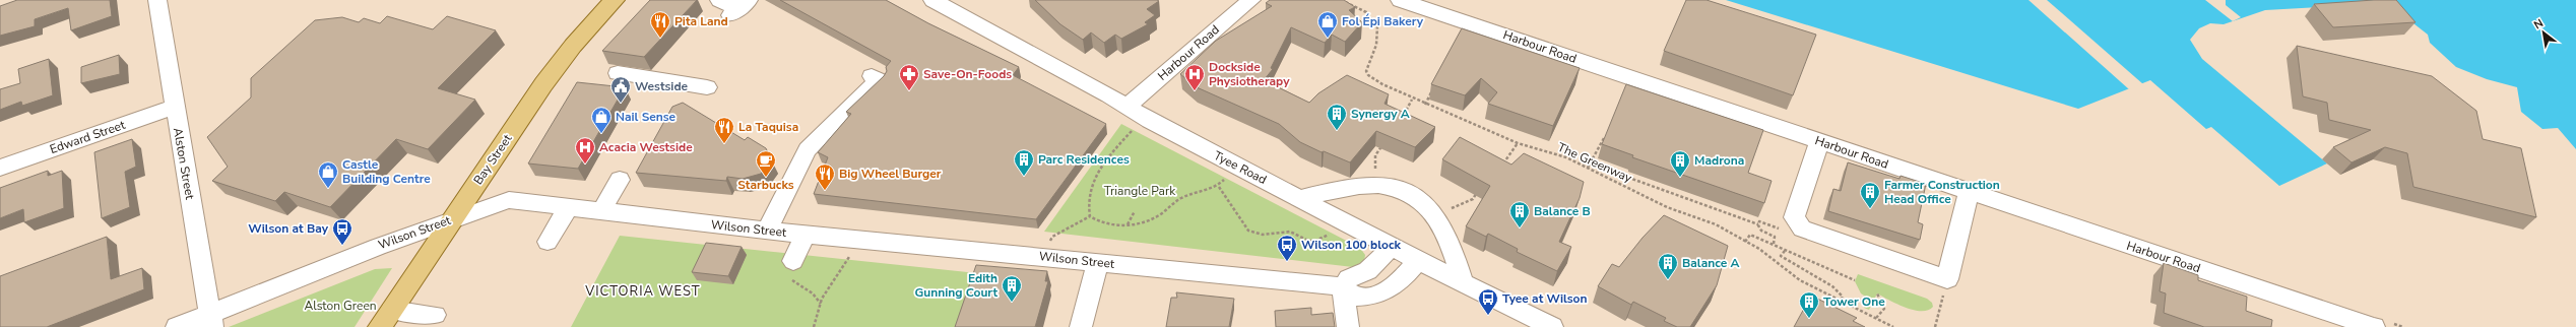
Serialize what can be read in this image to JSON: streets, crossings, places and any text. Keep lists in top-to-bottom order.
{
  "streets": {
    "main road": ["Bay Street"],
    "street": [
      "Harbour Road",
      "Edward Street",
      "Alston Street",
      "Tyee Road",
      "Wilson Street"
    ],
    "path": ["The Greenway"]
  },
  "crossings": [
    ["Harbour Road", "Tyee Road"],
    ["Edward Street", "Alston Street"],
    ["Bay Street", "Wilson Street"],
    ["Alston Street", "Wilson Street"],
    ["Tyee Road", "Wilson Street"]
  ],
  "districts": ["VICTORIA WEST"],
  "parks": ["Triangle Park", "Alston Green"],
  "places": {
    "restaurant": ["Pita Land", "La Taquisa", "Big Wheel Burger"],
    "shop": ["Fol Épi Bakery", "Nail Sense", "Castle Building Centre"],
    "pharmacy": ["Save-On-Foods"],
    "hospital": ["Dockside Physiotherapy", "Acacia Westside"],
    "public building": ["Westside"],
    "building": [
      "Synergy A",
      "Parc Residences",
      "Madrona",
      "Farmer Construction Head Office",
      "Balance B",
      "Balance A",
      "Edith Gunning Court",
      "Tower One"
    ],
    "cafe": ["Starbucks"],
    "bus stop": ["Wilson at Bay", "Wilson 100 block", "Tyee at Wilson"]
  },
  "north": "top left"
}
